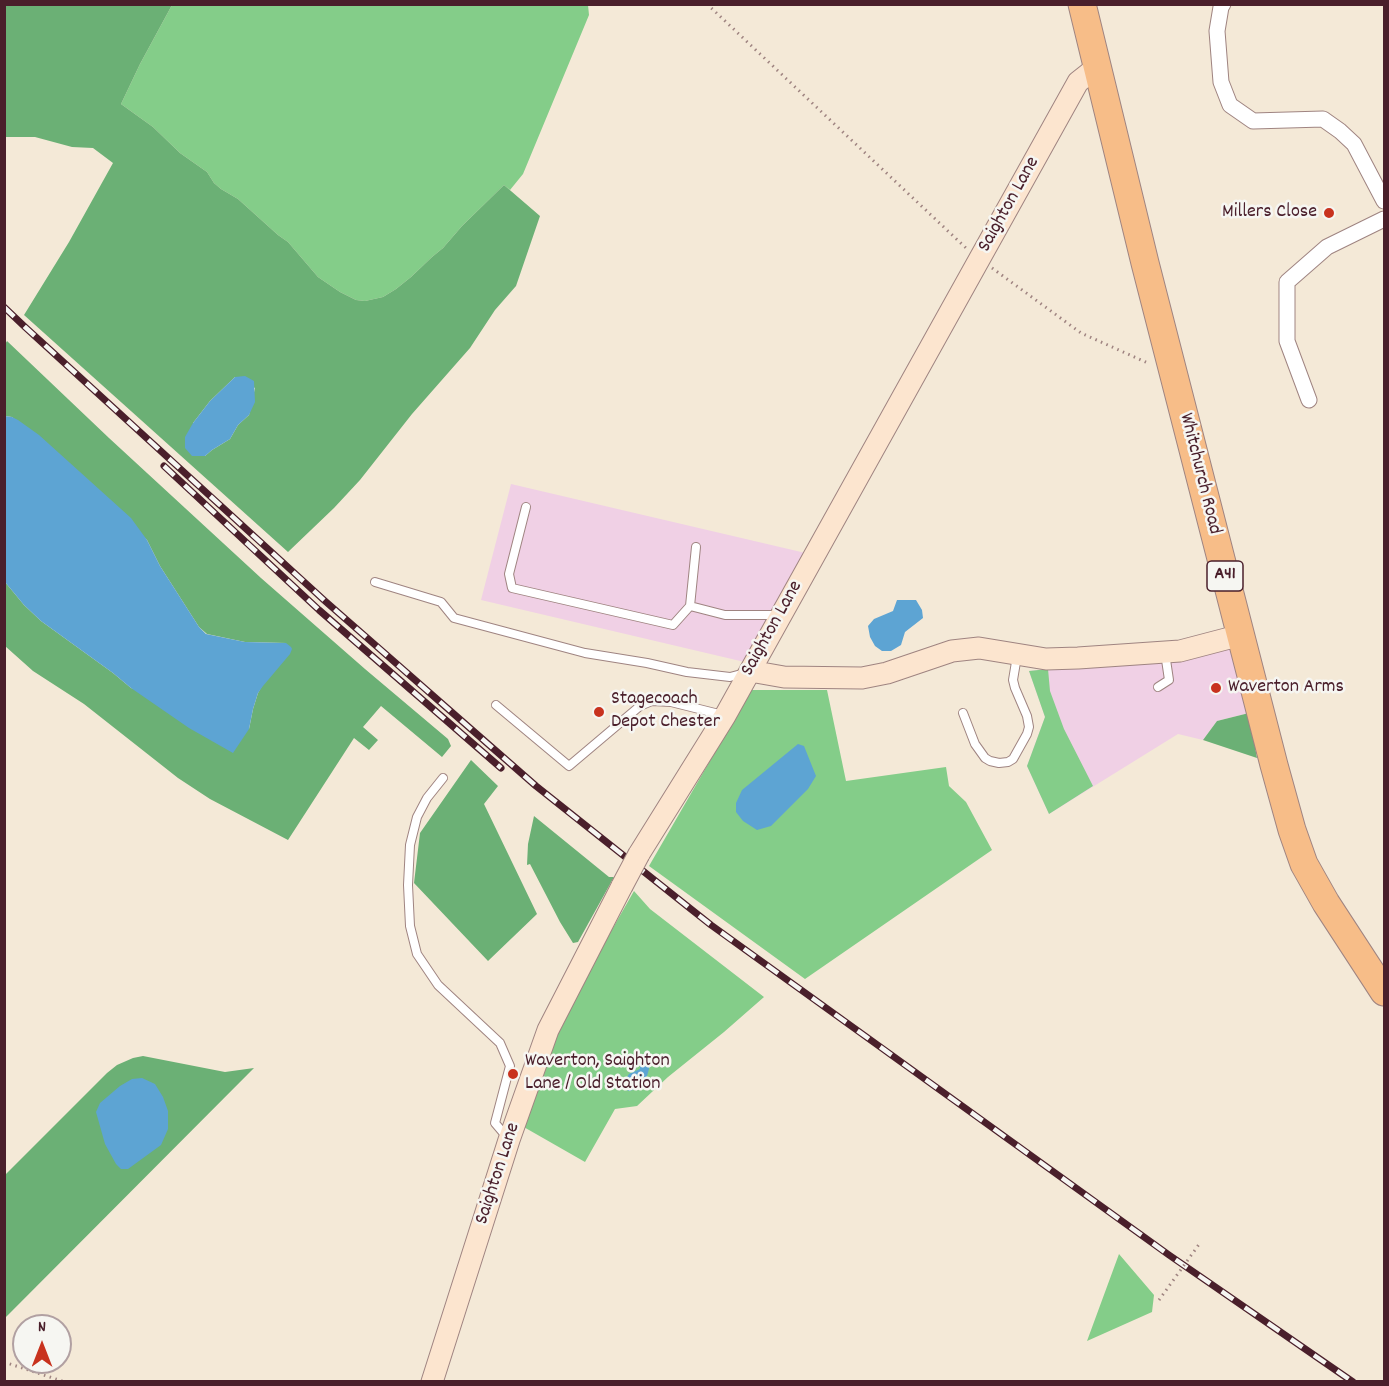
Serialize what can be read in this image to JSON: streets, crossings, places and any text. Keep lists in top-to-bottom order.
{
  "streets": {
    "highway": ["Whitchurch Road", "A41"],
    "street": ["Saighton Lane"]
  },
  "crossings": [
    ["Saighton Lane", "Whitchurch Road"]
  ],
  "places": [
    "Millers Close",
    "Waverton Arms",
    "Stagecoach Depot Chester",
    "Waverton, Saighton Lane / Old Station"
  ],
  "north": "top"
}
